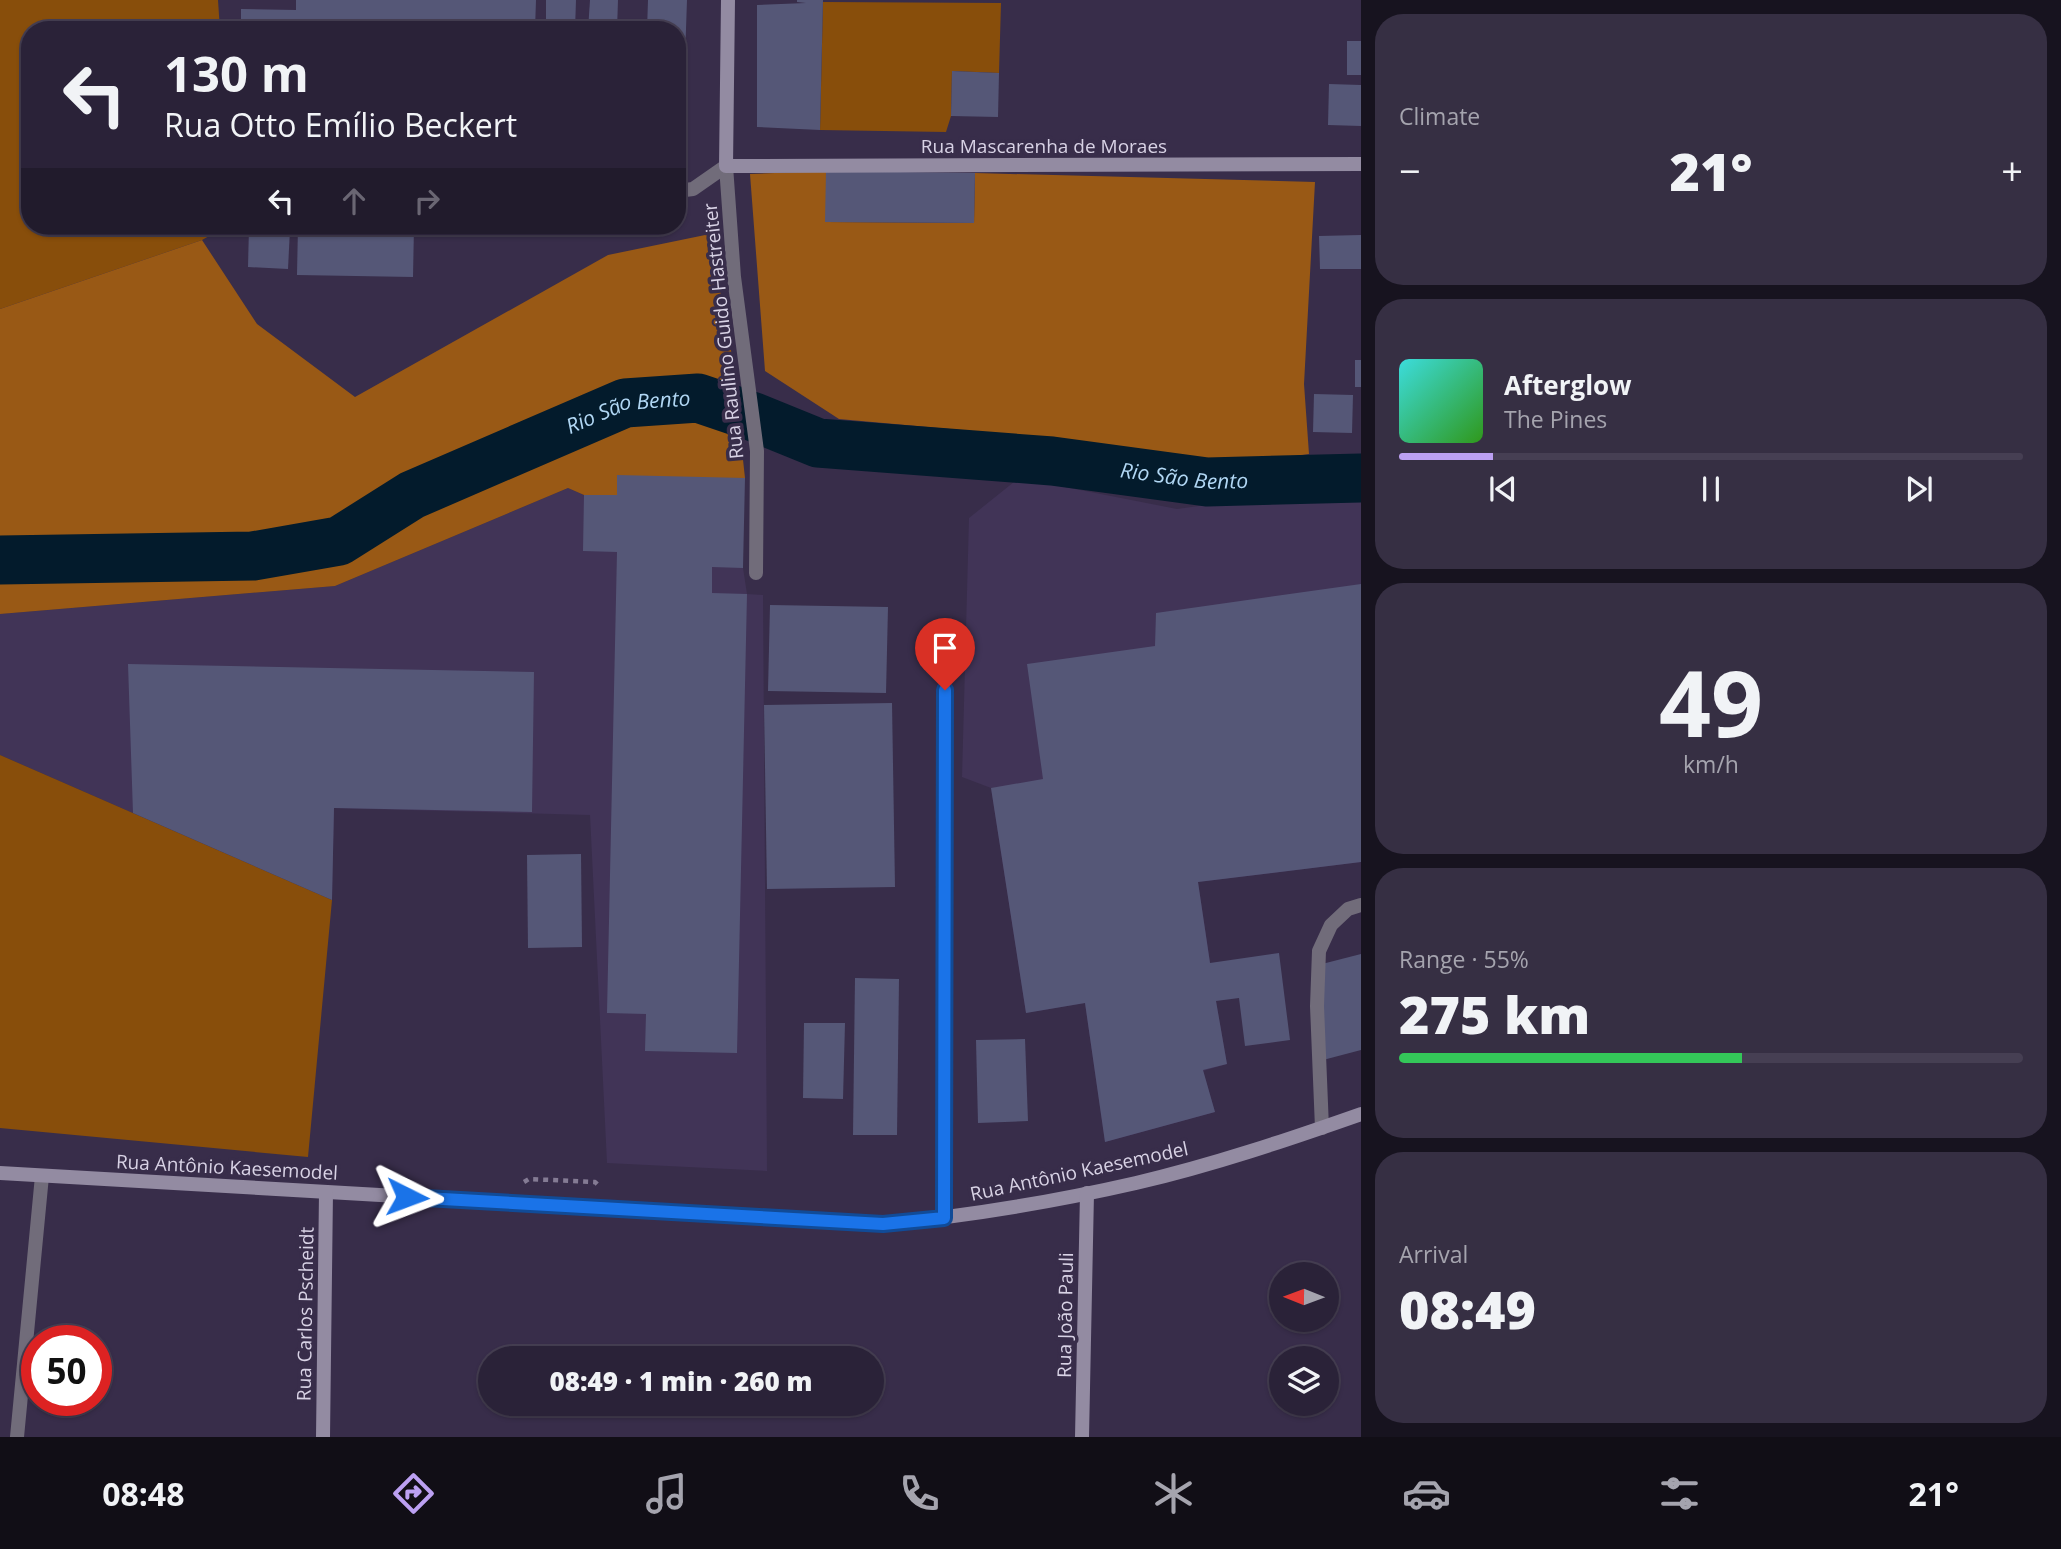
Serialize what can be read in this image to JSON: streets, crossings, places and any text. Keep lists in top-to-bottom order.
{
  "streets": {
    "main road": [
      "Rua Mascarenha de Moraes",
      "Rua Raulino Guido Hastreiter",
      "Rua Antônio Kaesemodel",
      "Rua Carlos Pscheidt",
      "Rua João Pauli"
    ]
  },
  "crossings": [
    ["Rua Mascarenha de Moraes", "Rua Raulino Guido Hastreiter"],
    ["Rua Antônio Kaesemodel", "Rua Carlos Pscheidt"],
    ["Rua Antônio Kaesemodel", "Rua João Pauli"]
  ],
  "water": ["Rio São Bento"],
  "north": "left",
  "page": {
    "tile": [
      "Climate",
      ["49", "km/h"],
      ["Range · 55%", "275 km"],
      ["Arrival", "08:49"]
    ],
    "turn": ["130 m", "Rua Otto Emílio Beckert"],
    "heat": ["−", "21°", "+"],
    "song": ["Afterglow", "The Pines"],
    "limit": "50",
    "trip": "08:49 · 1 min · 260 m",
    "tabs": ["08:48", "21°"]
  }
}
